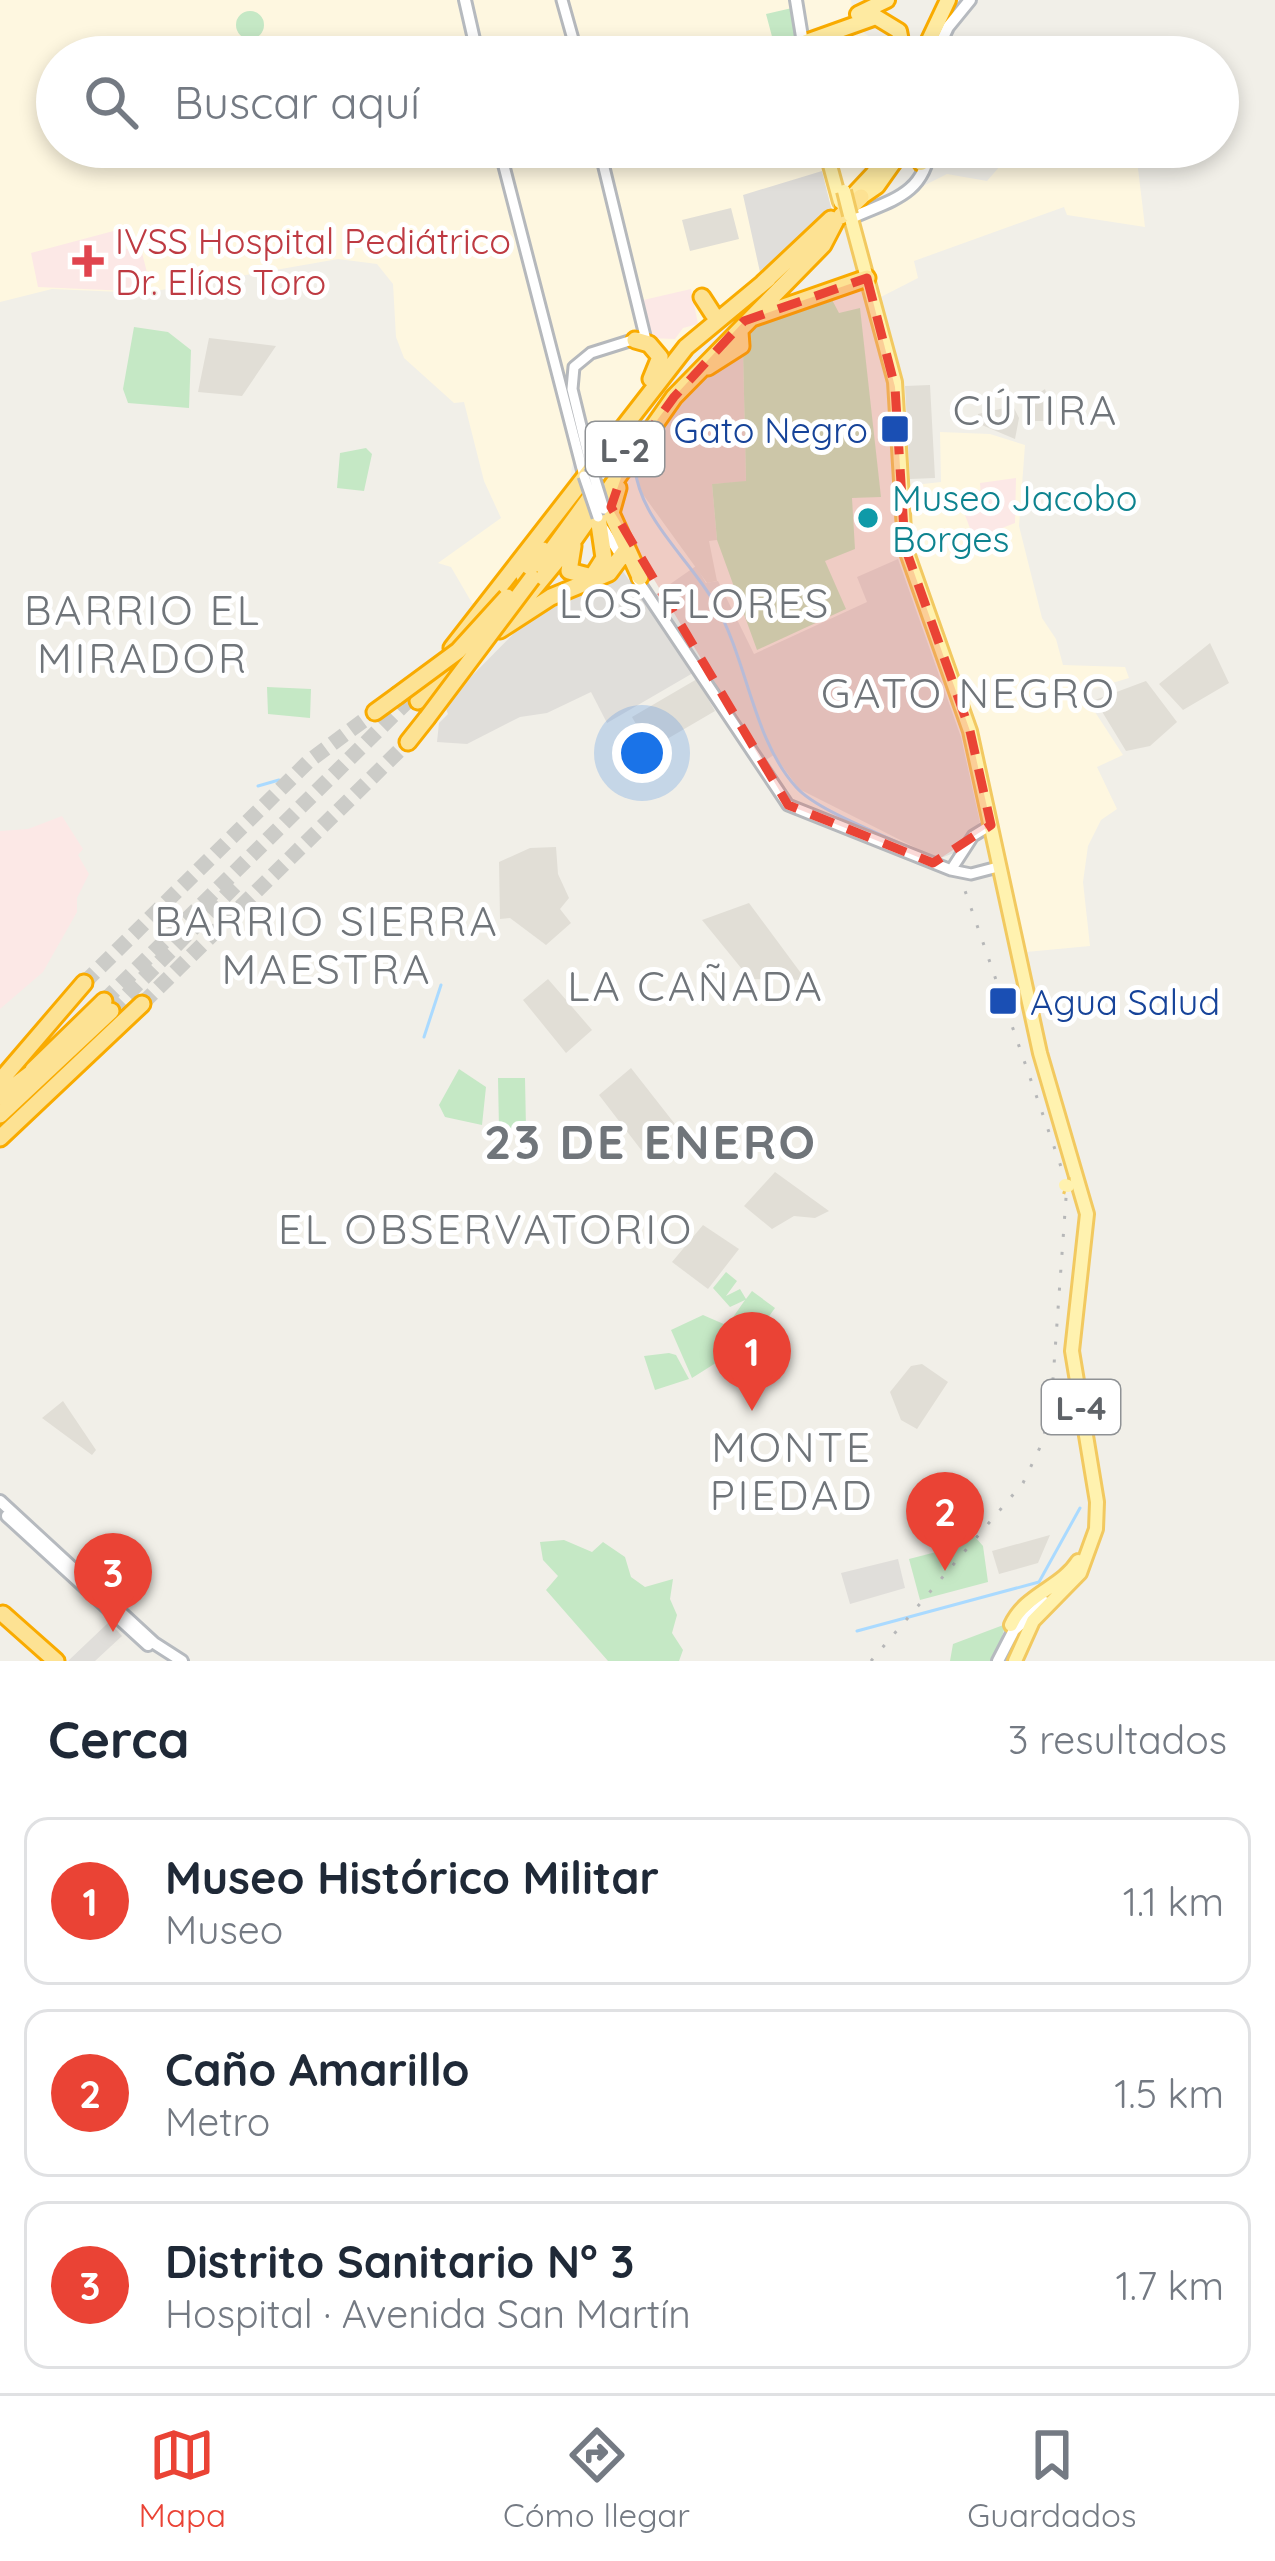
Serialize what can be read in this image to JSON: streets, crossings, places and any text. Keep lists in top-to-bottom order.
{
  "streets": {
    "highway": ["L-2"],
    "main road": ["L-4"]
  },
  "crossings": [
    ["L-2", "L-4"]
  ],
  "districts": [
    "CÚTIRA",
    "LOS FLORES",
    "BARRIO EL MIRADOR",
    "GATO NEGRO",
    "BARRIO SIERRA MAESTRA",
    "LA CAÑADA",
    "23 DE ENERO",
    "EL OBSERVATORIO",
    "MONTE PIEDAD"
  ],
  "places": {
    "health": ["IVSS Hospital Pediátrico Dr. Elías Toro"],
    "transit": ["Gato Negro", "Agua Salud"],
    "other": ["Museo Jacobo Borges"]
  },
  "page": {
    "search": "Buscar aquí",
    "pins": ["1", "2", "3"],
    "heading": ["Cerca", "3 resultados"],
    "list": [
      {
        "mark": "1",
        "name": "Museo Histórico Militar",
        "note": "Museo",
        "value": "1.1 km"
      },
      {
        "mark": "2",
        "name": "Caño Amarillo",
        "note": "Metro",
        "value": "1.5 km"
      },
      {
        "mark": "3",
        "name": "Distrito Sanitario N° 3",
        "note": "Hospital · Avenida San Martín",
        "value": "1.7 km"
      }
    ],
    "nav": ["Mapa", "Cómo llegar", "Guardados"]
  }
}
